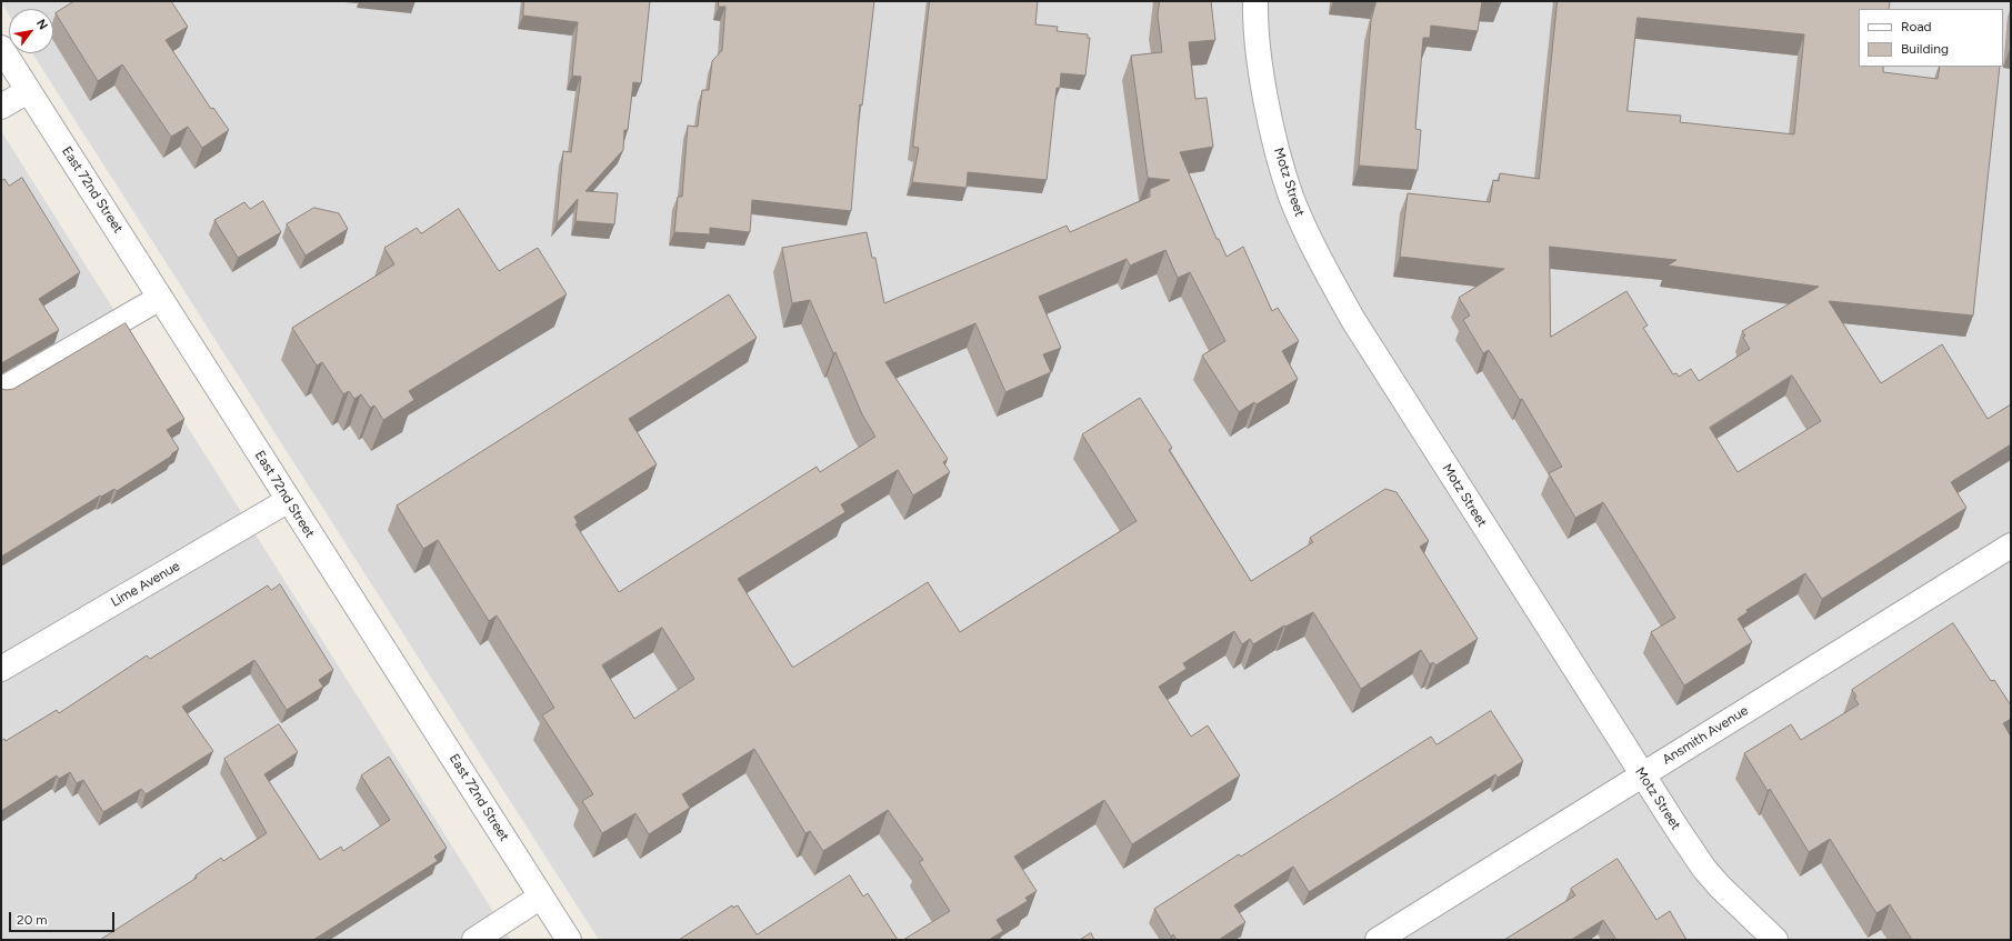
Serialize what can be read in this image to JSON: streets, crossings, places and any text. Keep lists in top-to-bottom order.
{
  "streets": {
    "street": [
      "Motz Street",
      "East 72nd Street",
      "Lime Avenue",
      "Ansmith Avenue"
    ]
  },
  "crossings": [
    ["Motz Street", "Ansmith Avenue"],
    ["East 72nd Street", "Lime Avenue"]
  ],
  "legend": ["Road", "Building"],
  "scale_bar": "20 m",
  "north": "top right"
}
